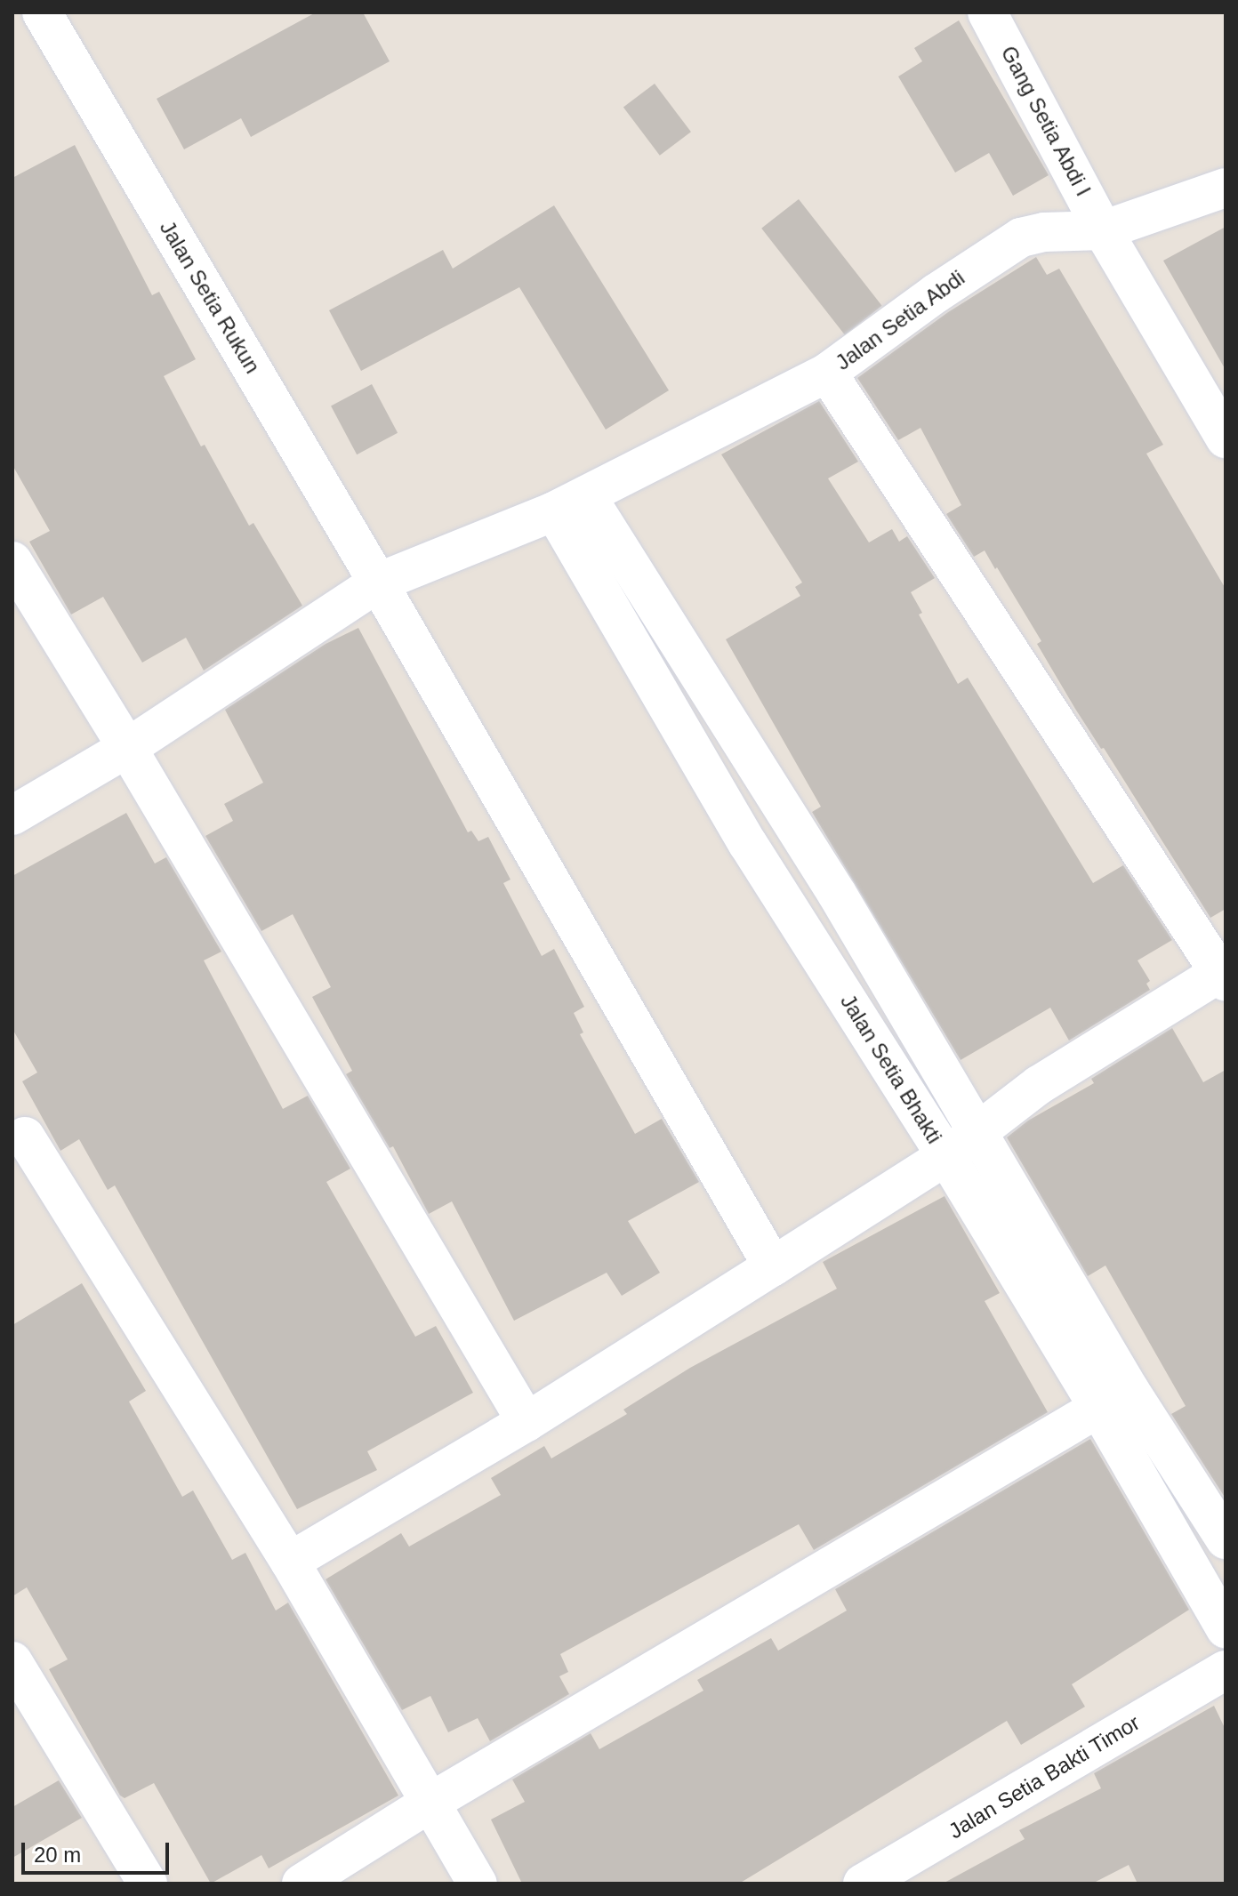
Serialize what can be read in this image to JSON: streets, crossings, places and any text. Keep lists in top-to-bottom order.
{
  "streets": {
    "street": [
      "Gang Setia Abdi I",
      "Jalan Setia Rukun",
      "Jalan Setia Abdi",
      "Jalan Setia Bhakti",
      "Jalan Setia Bakti Timor"
    ]
  },
  "crossings": [
    ["Gang Setia Abdi I", "Jalan Setia Abdi"],
    ["Jalan Setia Rukun", "Jalan Setia Abdi"],
    ["Jalan Setia Abdi", "Jalan Setia Bhakti"]
  ],
  "scale_bar": "20 m"
}
